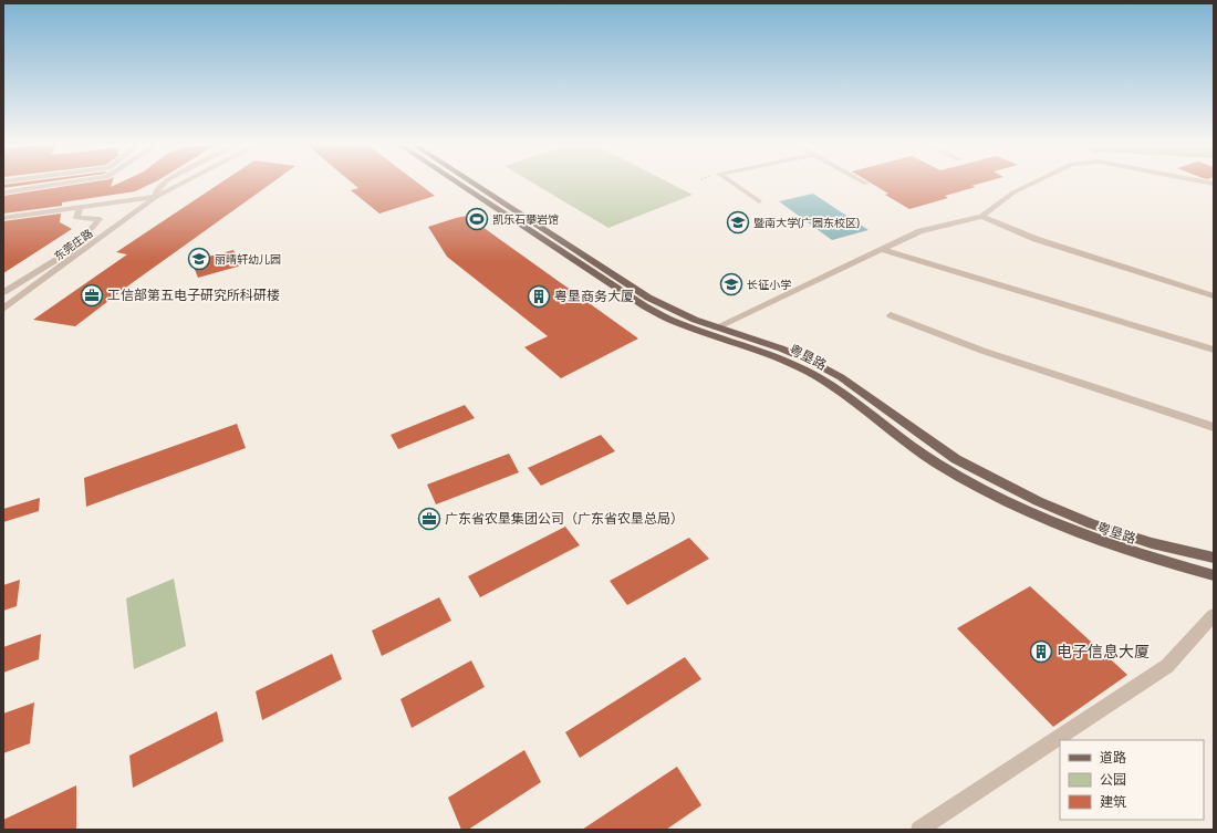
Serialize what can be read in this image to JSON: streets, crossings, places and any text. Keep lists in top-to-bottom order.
{
  "streets": {
    "main road": ["粤垦路"],
    "street": ["东莞庄路"]
  },
  "places": {
    "sports": ["凯乐石攀岩馆"],
    "school or university": ["暨南大学(广园东校区)", "丽晴轩幼儿园", "长征小学"],
    "office": ["工信部第五电子研究所科研楼", "广东省农垦集团公司（广东省农垦总局）"],
    "building": ["粤垦商务大厦", "电子信息大厦"]
  },
  "legend": ["道路", "公园", "建筑"]
}
